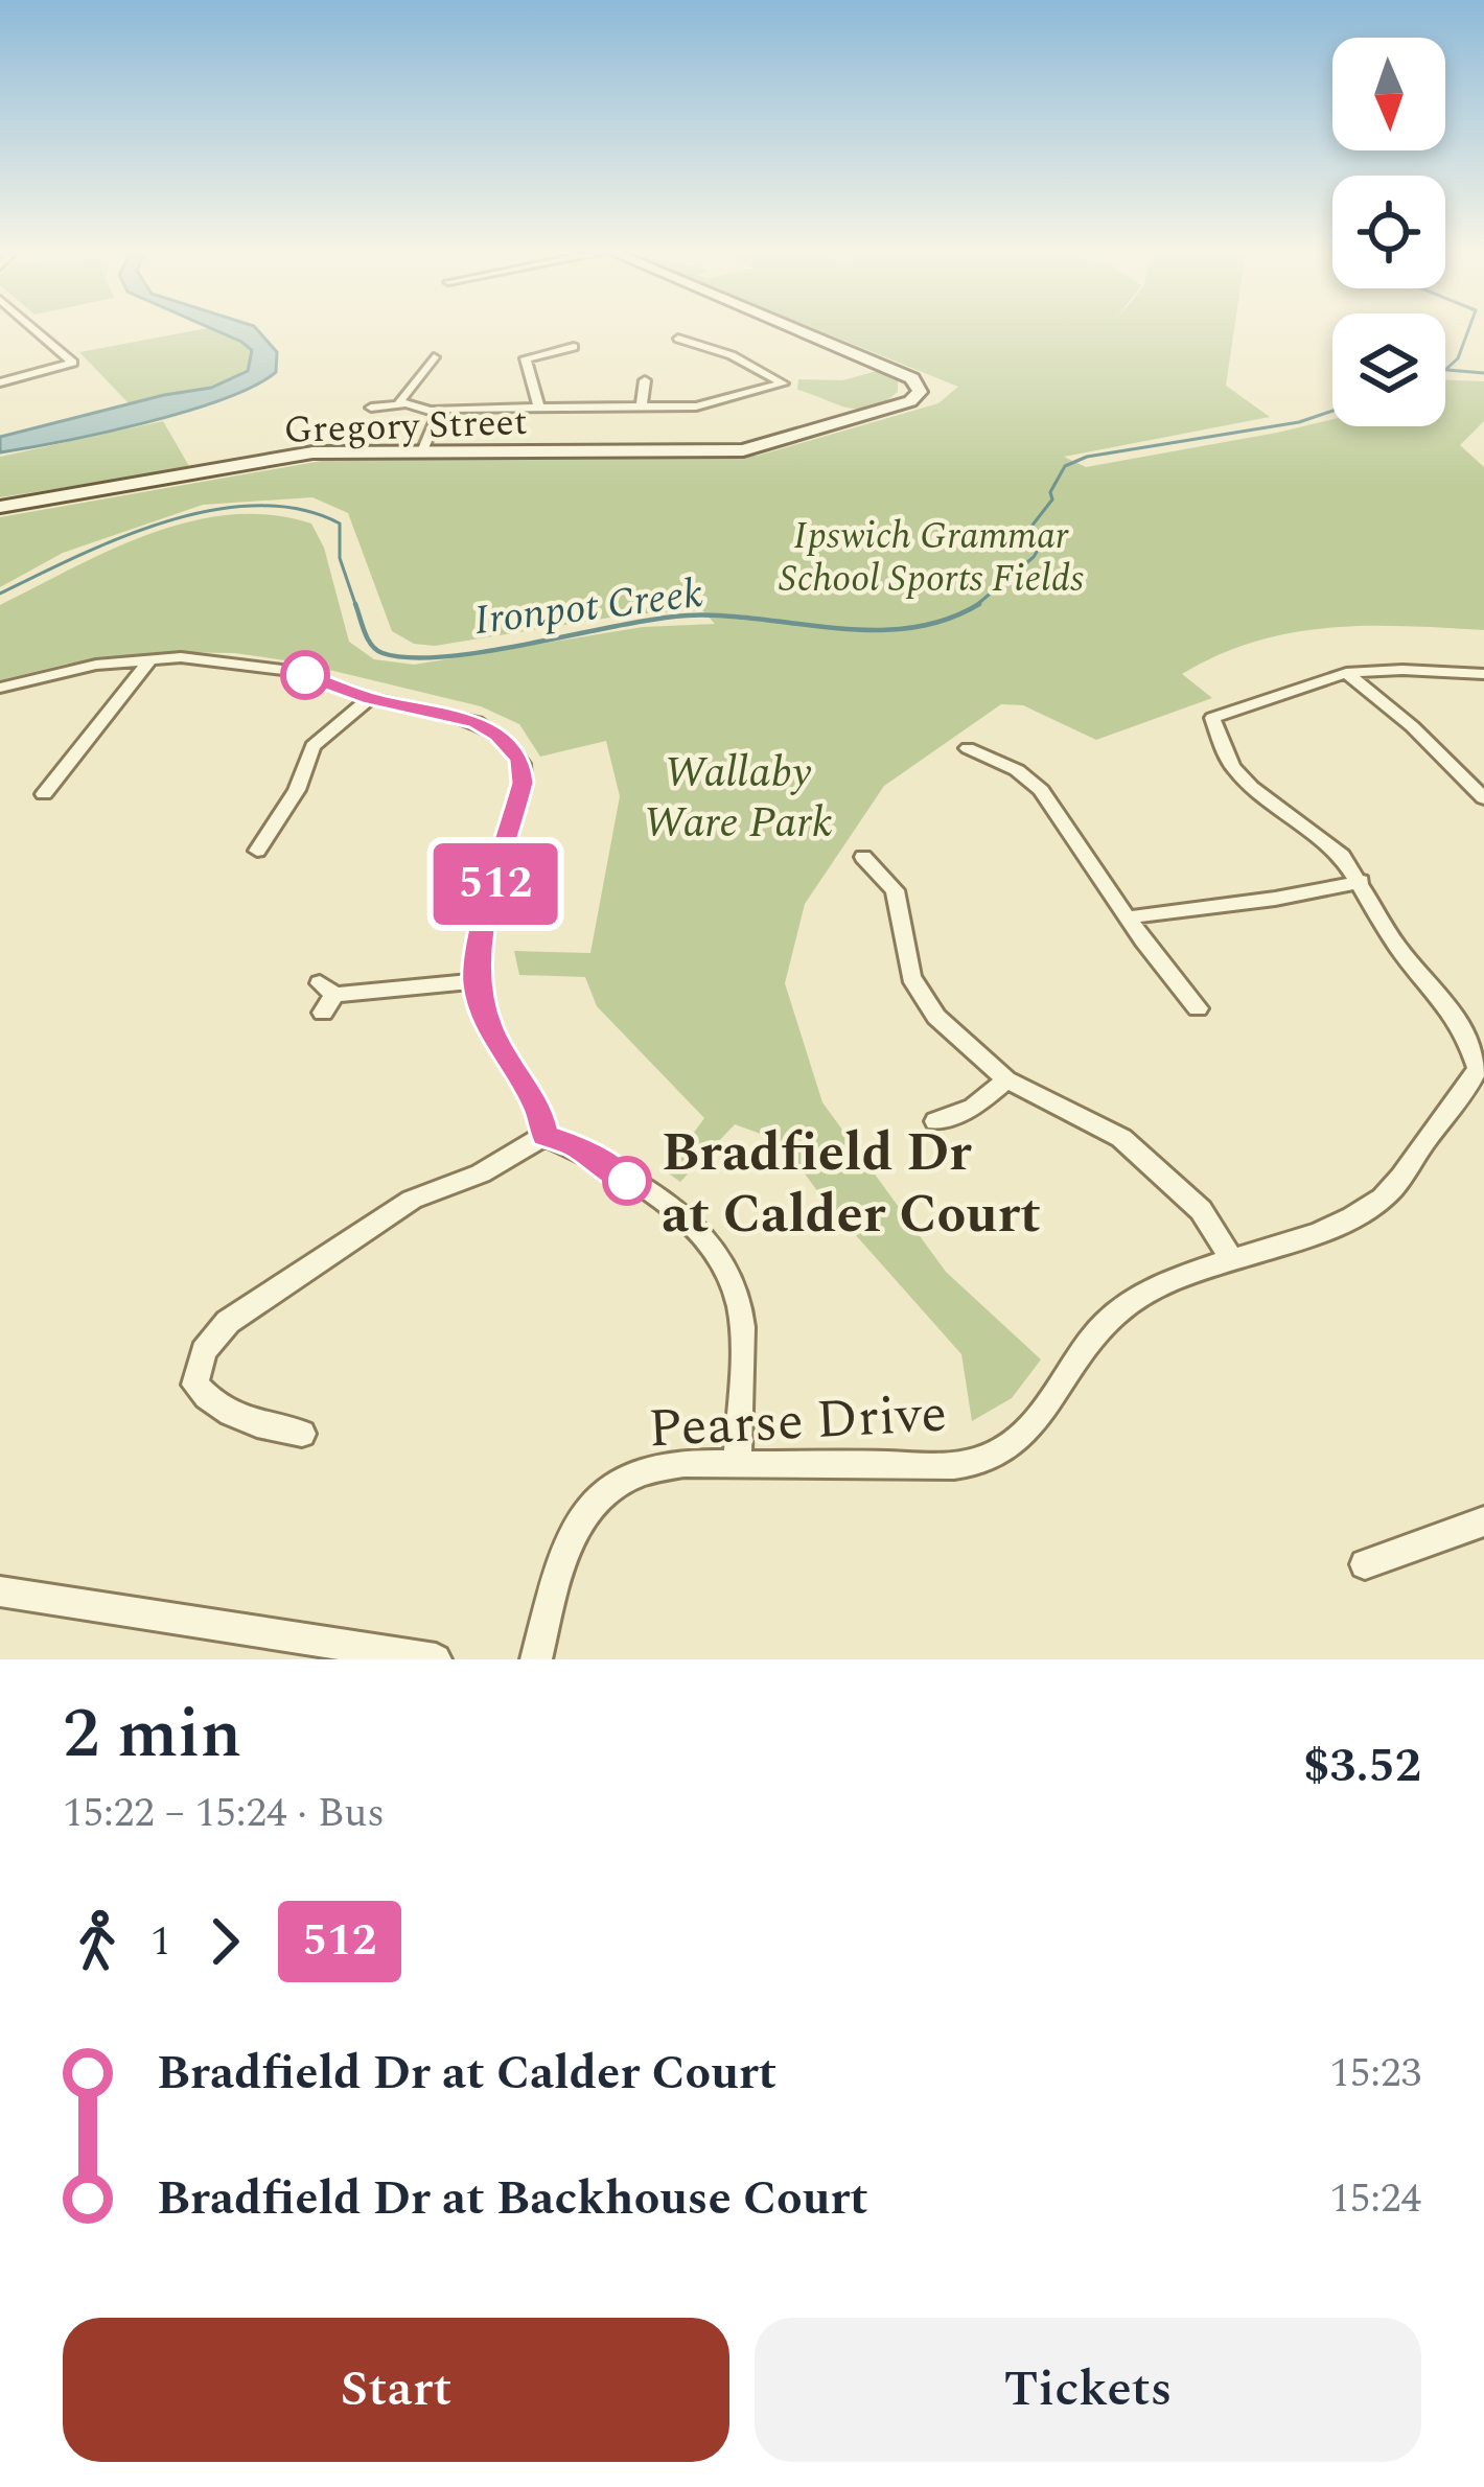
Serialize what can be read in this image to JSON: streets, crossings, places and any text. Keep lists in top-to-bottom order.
{
  "streets": {
    "main road": ["Gregory Street"],
    "street": ["Pearse Drive"]
  },
  "water": ["Ironpot Creek"],
  "parks": ["Ipswich Grammar School Sports Fields", "Wallaby Ware Park"],
  "places": ["Bradfield Dr at Calder Court"],
  "lines": ["bus line 512"],
  "north": "bottom",
  "page": {
    "on_map": "512",
    "heading": ["2 min", "15:22 – 15:24 · Bus", "$3.52"],
    "legs": ["1", "512"],
    "list": [
      {
        "name": "Bradfield Dr at Calder Court",
        "value": "15:23"
      },
      {
        "name": "Bradfield Dr at Backhouse Court",
        "value": "15:24"
      }
    ],
    "buttons": ["Start", "Tickets"]
  }
}
